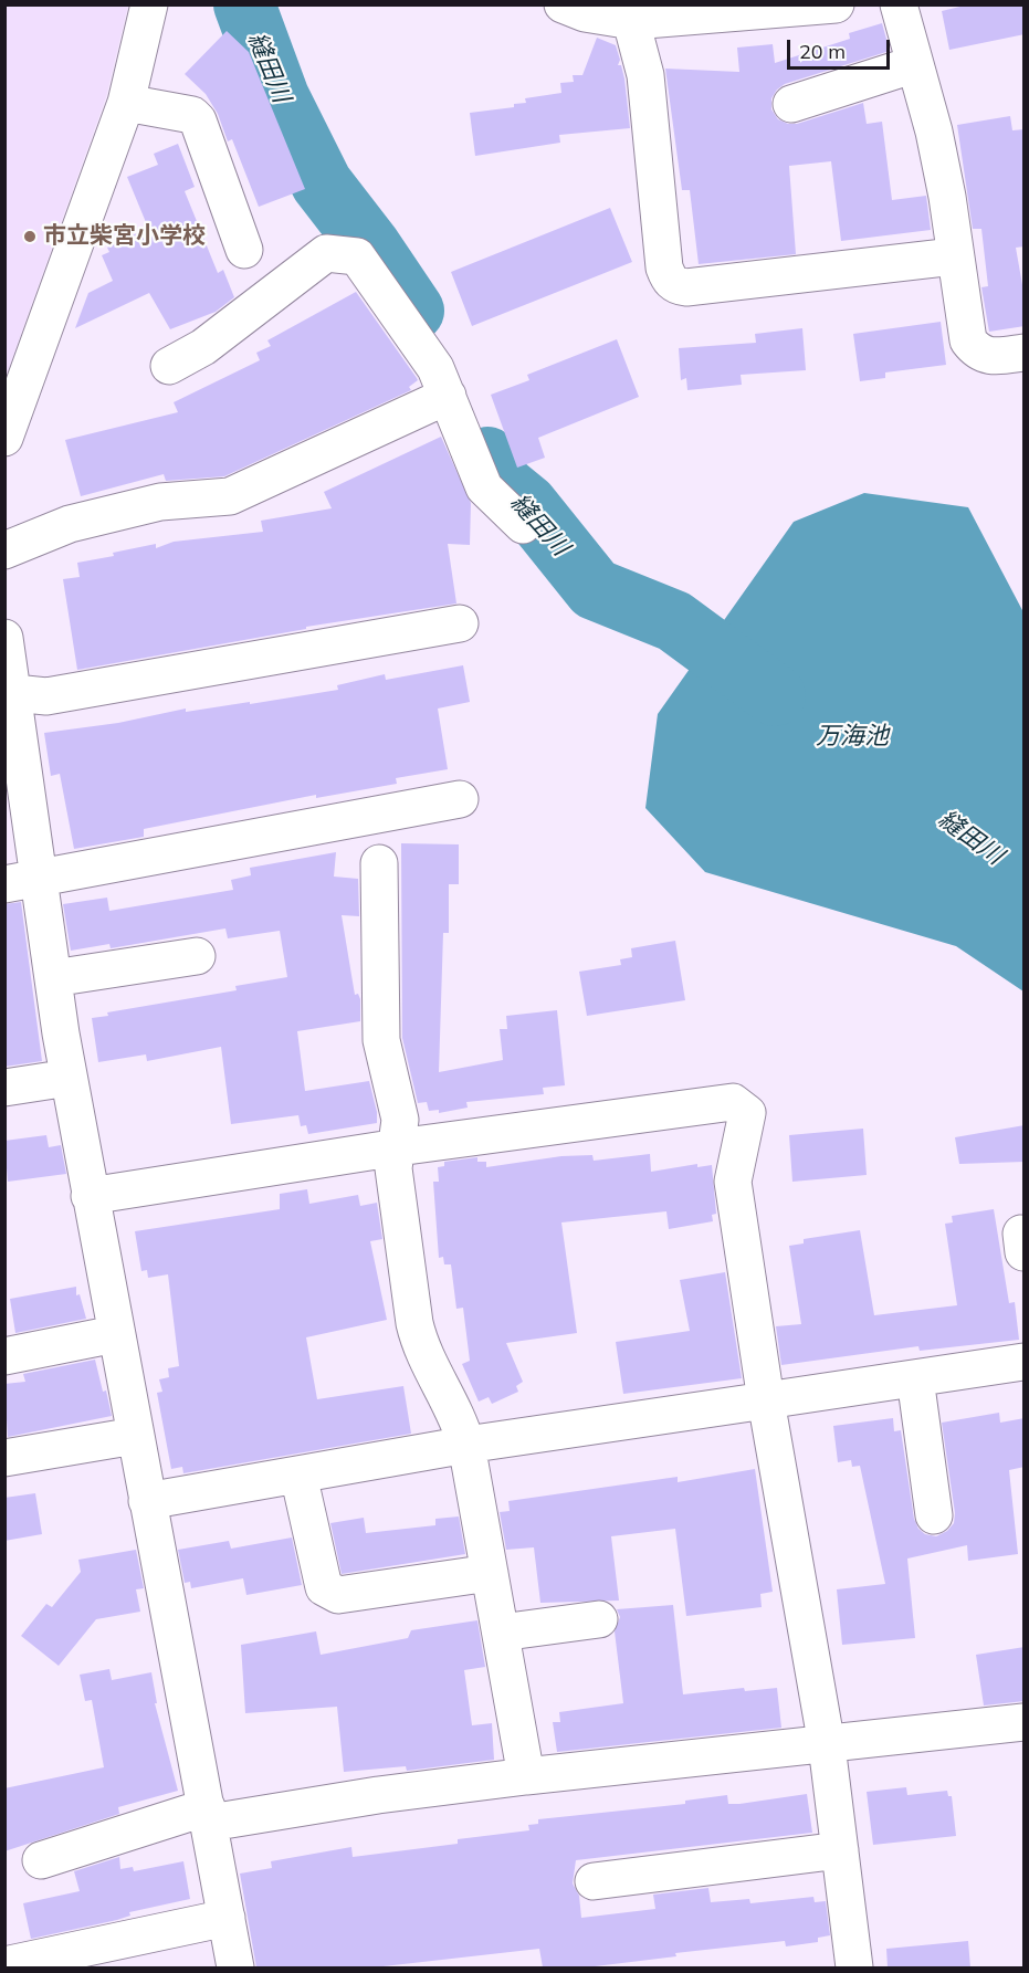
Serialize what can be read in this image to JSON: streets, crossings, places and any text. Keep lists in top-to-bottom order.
{
  "water": ["縫田川", "万海池"],
  "places": ["市立柴宮小学校"],
  "scale_bar": "20 m"
}
